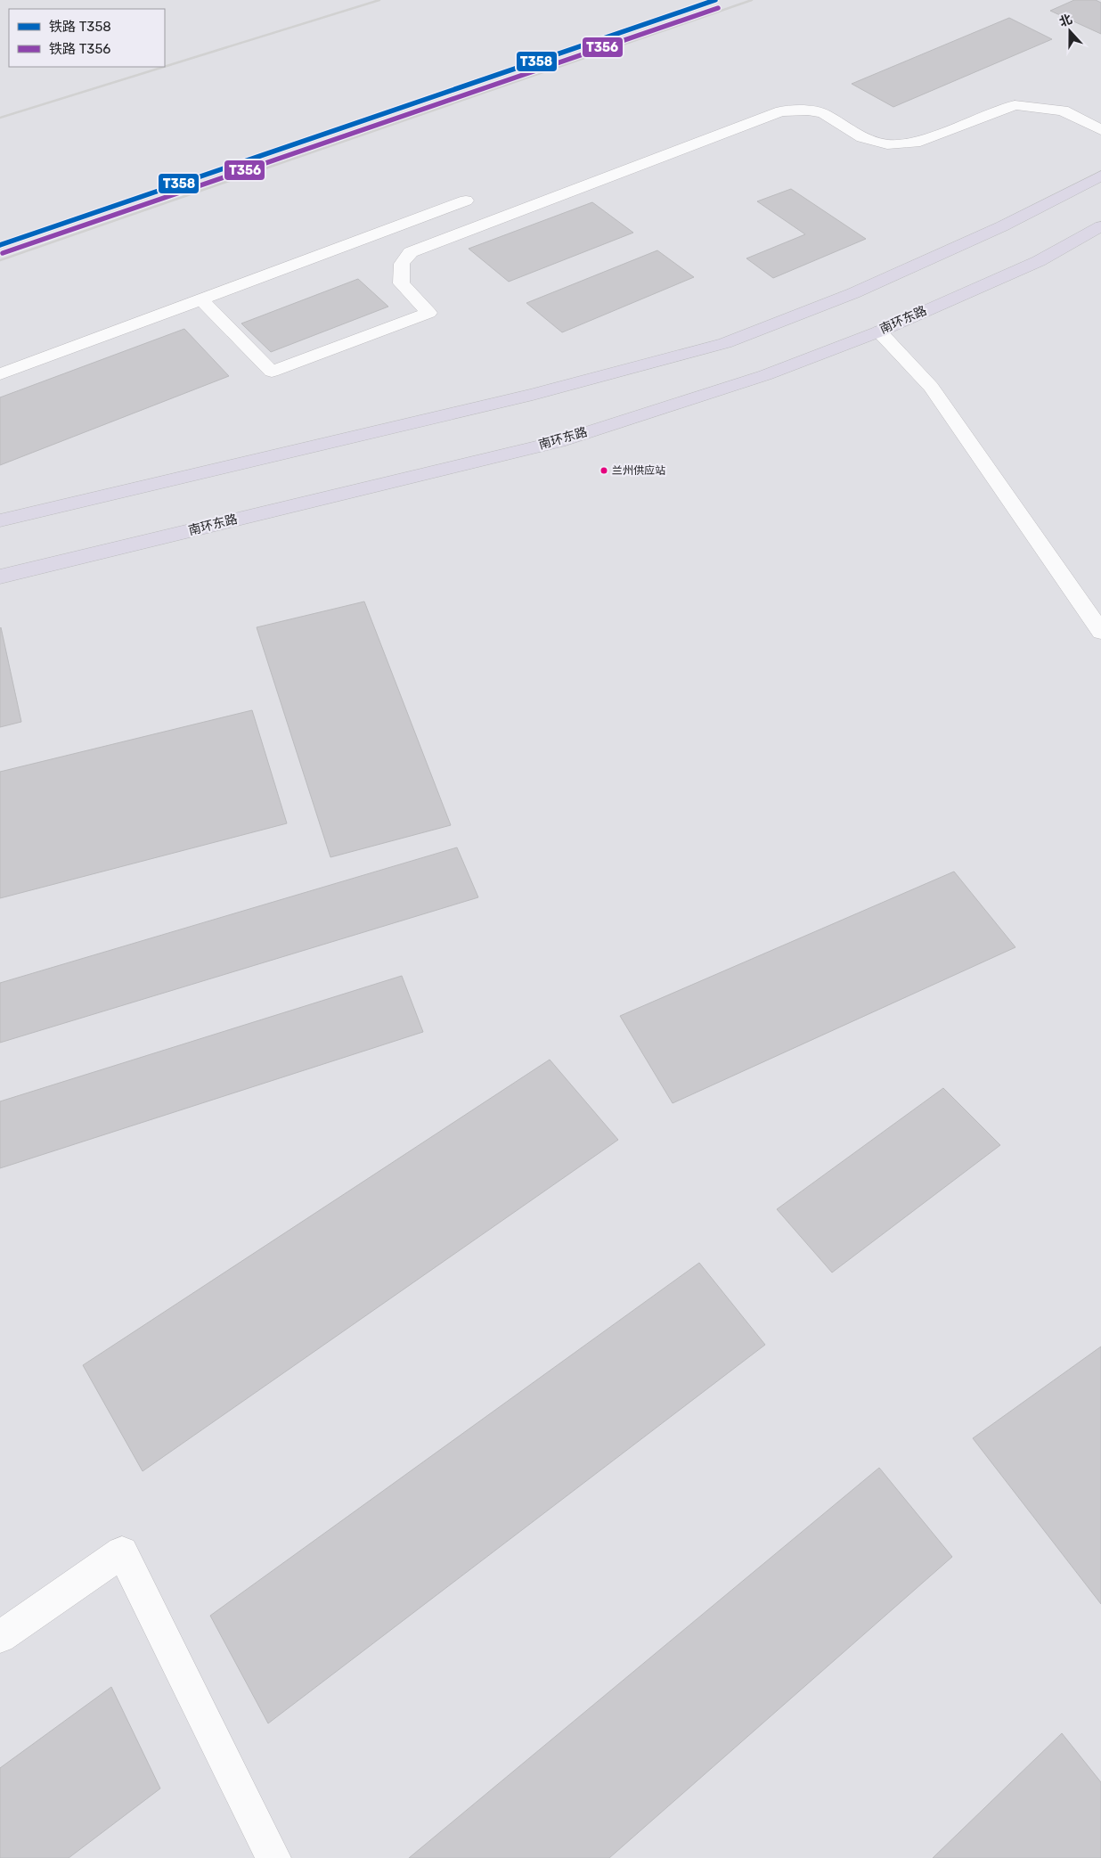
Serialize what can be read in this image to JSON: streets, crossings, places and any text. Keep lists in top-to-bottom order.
{
  "streets": {
    "highway": ["南环东路"]
  },
  "places": ["兰州供应站"],
  "lines": ["rail line T358", "rail line T356"],
  "legend": ["铁路 T358", "铁路 T356"],
  "north": "top"
}
